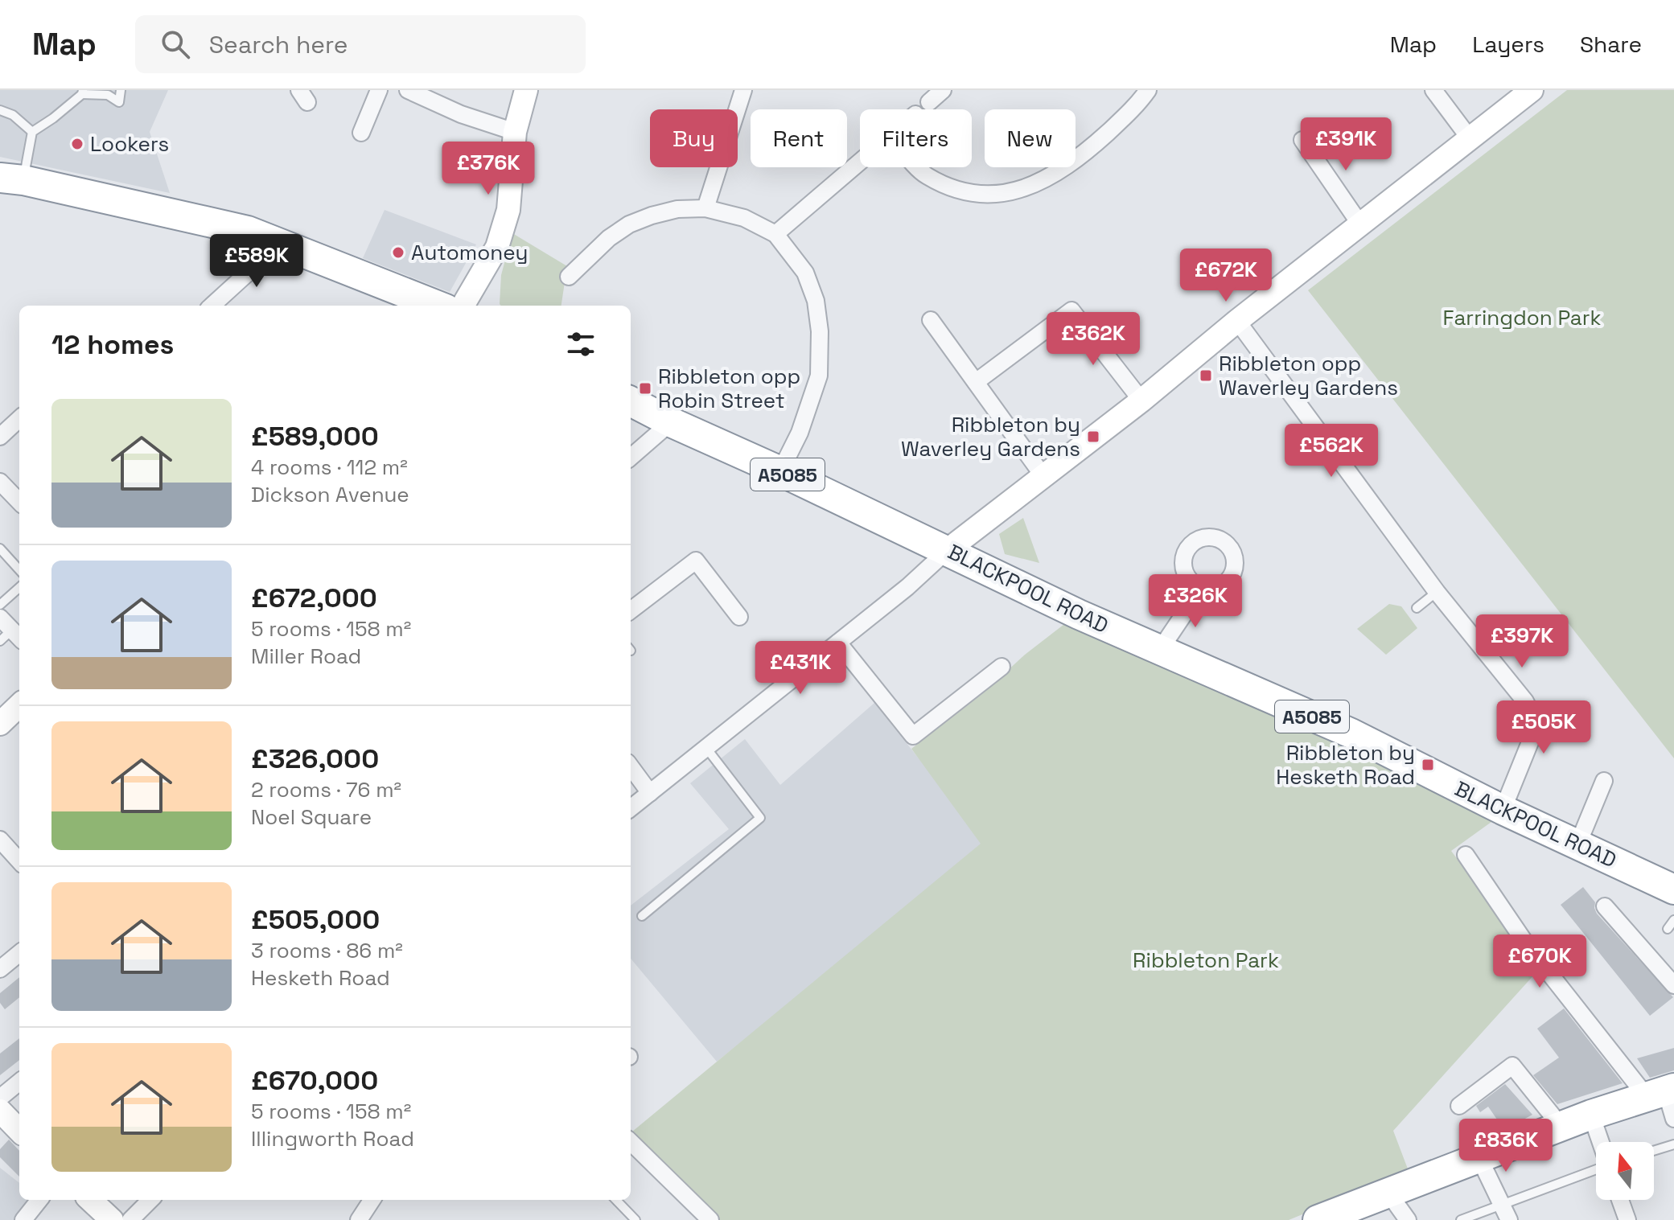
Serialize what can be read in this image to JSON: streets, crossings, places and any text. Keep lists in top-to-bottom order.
{
  "streets": {
    "highway": ["A5085", "BLACKPOOL ROAD"]
  },
  "parks": ["Farringdon Park", "Ribbleton Park"],
  "places": {
    "other": ["Lookers", "Automoney"],
    "transit": [
      "Ribbleton opp Waverley Gardens",
      "Ribbleton opp Robin Street",
      "Ribbleton by Waverley Gardens",
      "Ribbleton by Hesketh Road"
    ]
  },
  "north": "top",
  "page": {
    "header": "Map",
    "search": "Search here",
    "nav": ["Map", "Layers", "Share"],
    "chip": [
      "Buy",
      "Rent",
      "Filters",
      "New"
    ],
    "price": [
      "£391K",
      "£376K",
      "£589K",
      "£672K",
      "£362K",
      "£562K",
      "£326K",
      "£397K",
      "£431K",
      "£505K",
      "£670K",
      "£836K"
    ],
    "heading": "12 homes",
    "list": [
      {
        "name": "£589,000",
        "note": "4 rooms · 112 m² · Dickson Avenue"
      },
      {
        "name": "£672,000",
        "note": "5 rooms · 158 m² · Miller Road"
      },
      {
        "name": "£326,000",
        "note": "2 rooms · 76 m² · Noel Square"
      },
      {
        "name": "£505,000",
        "note": "3 rooms · 86 m² · Hesketh Road"
      },
      {
        "name": "£670,000",
        "note": "5 rooms · 158 m² · Illingworth Road"
      }
    ]
  }
}
